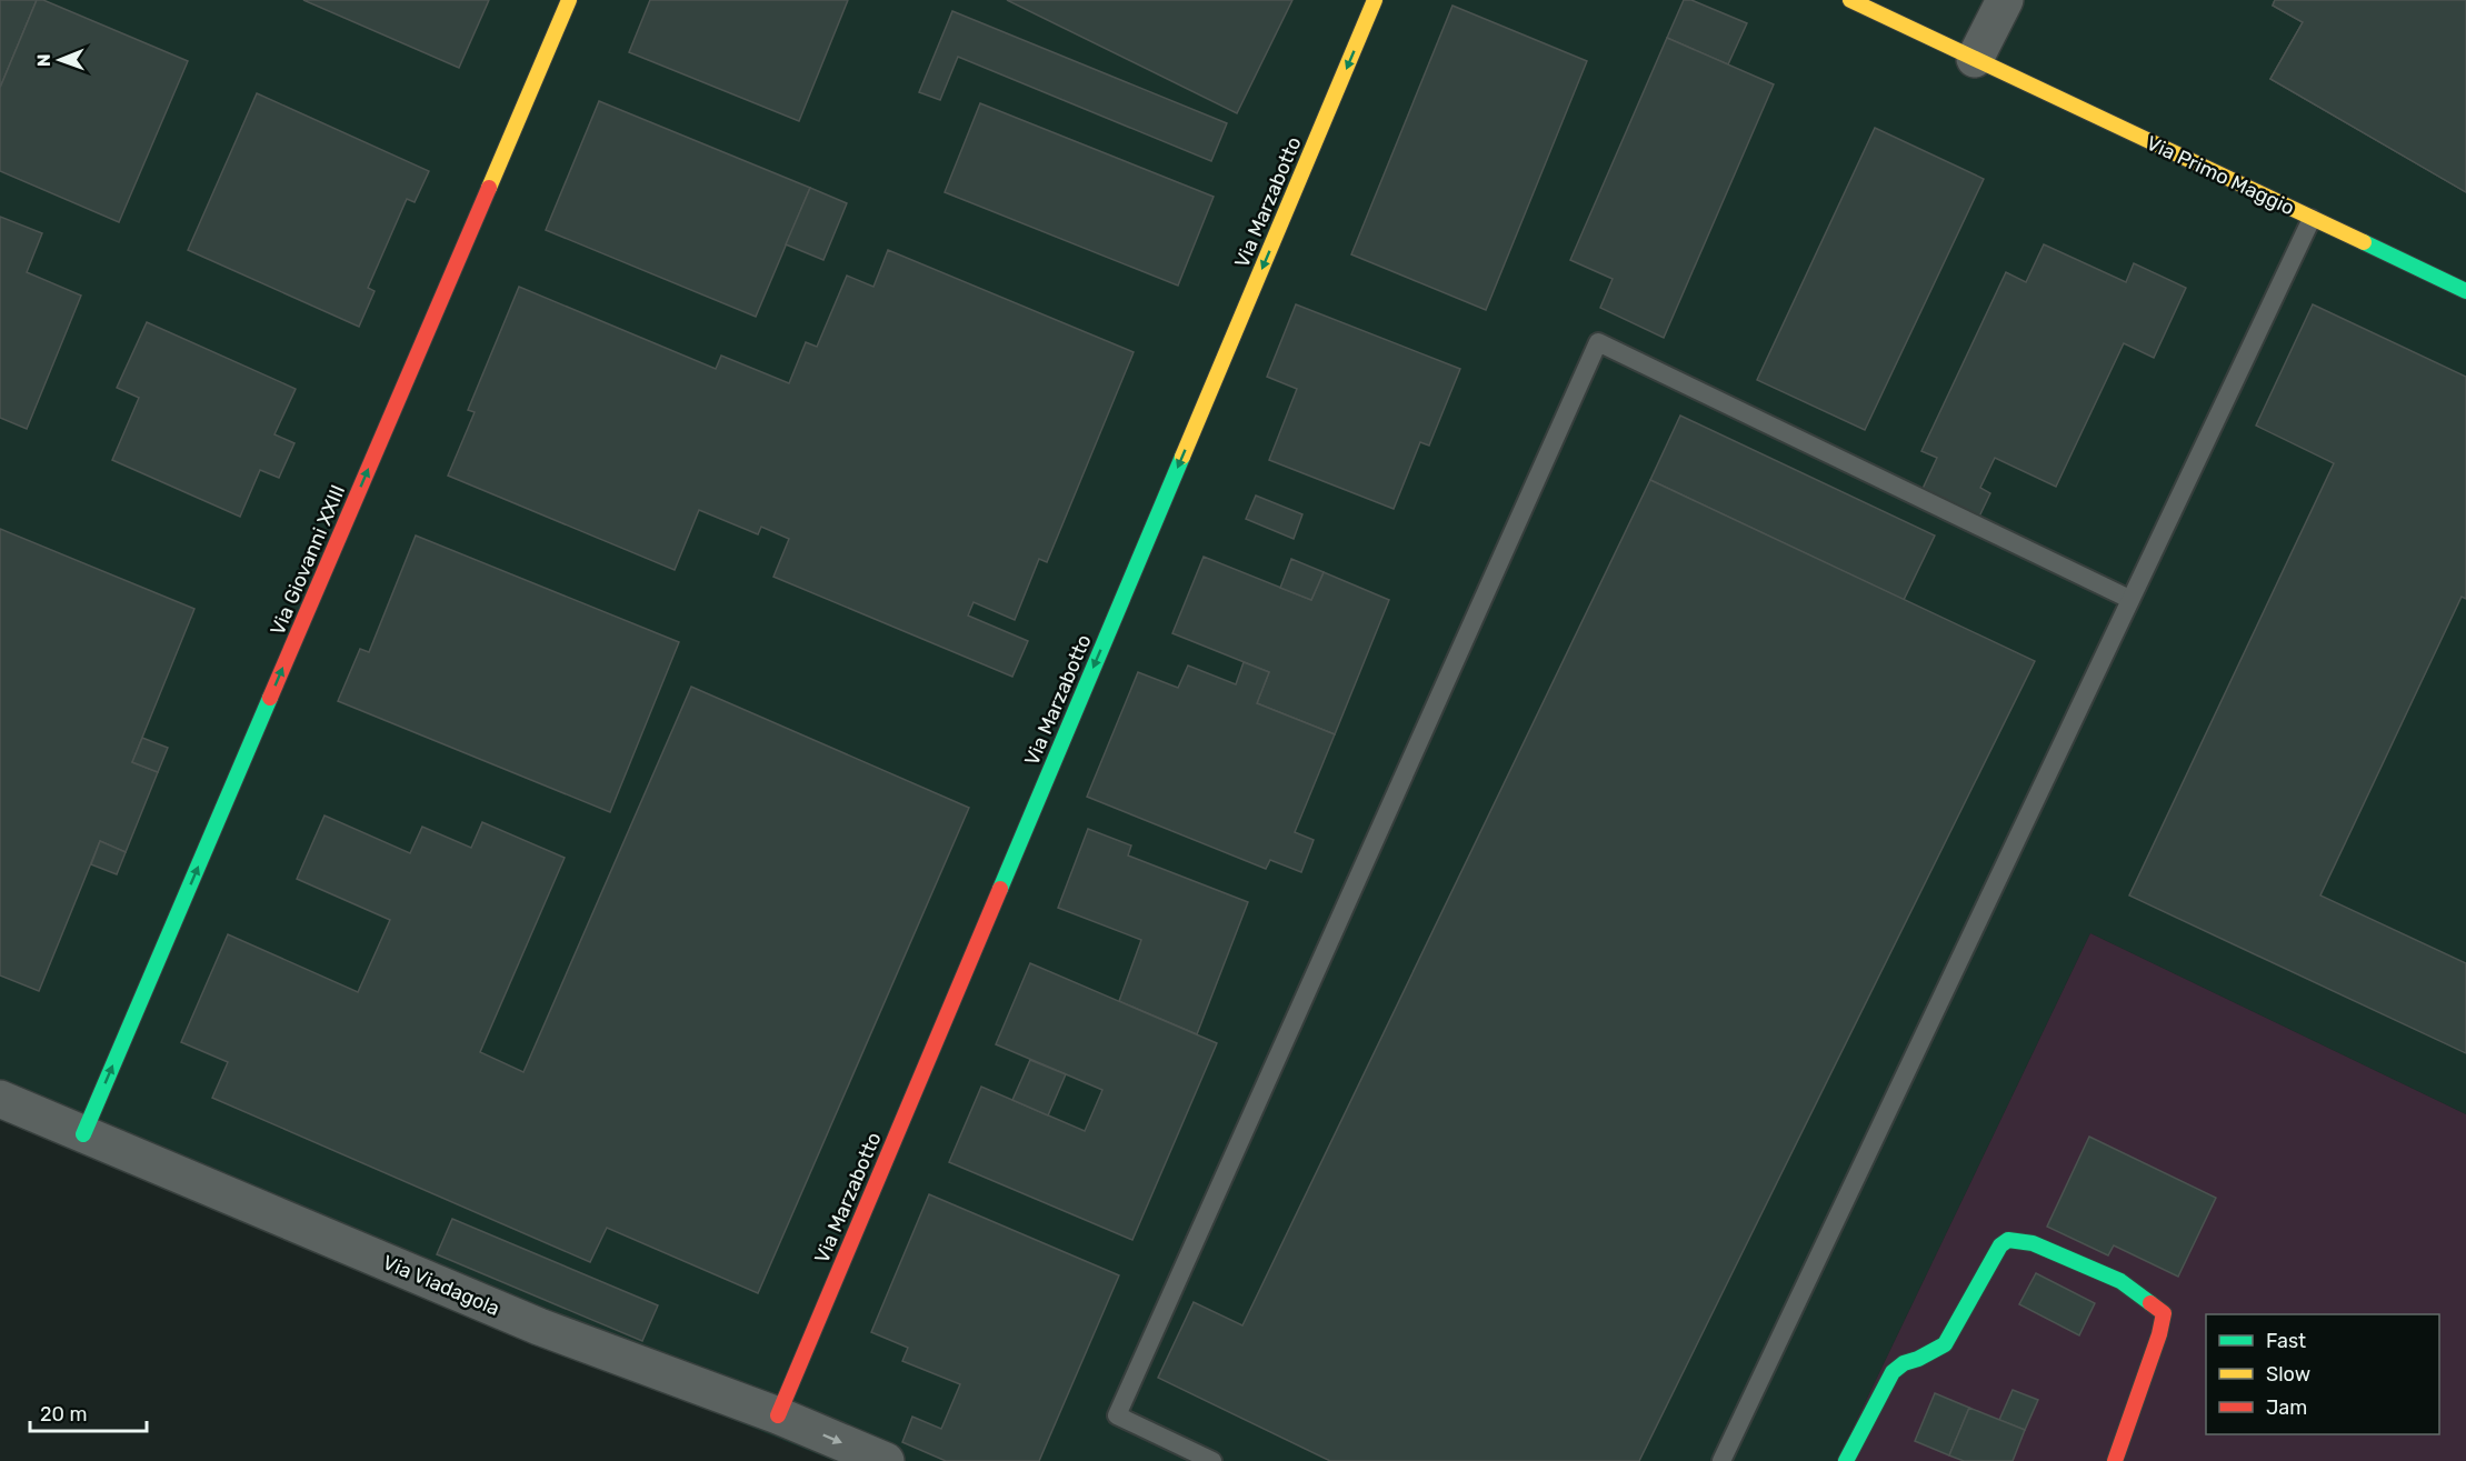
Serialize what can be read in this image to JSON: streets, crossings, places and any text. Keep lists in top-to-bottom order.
{
  "streets": {
    "street": [
      "Via Primo Maggio",
      "Via Marzabotto",
      "Via Giovanni XXIII",
      "Via Viadagola"
    ]
  },
  "crossings": [
    ["Via Marzabotto", "Via Viadagola"],
    ["Via Giovanni XXIII", "Via Viadagola"]
  ],
  "one_way": ["Via Marzabotto", "Via Giovanni XXIII"],
  "legend": ["Fast", "Slow", "Jam"],
  "scale_bar": "20 m",
  "north": "left"
}
